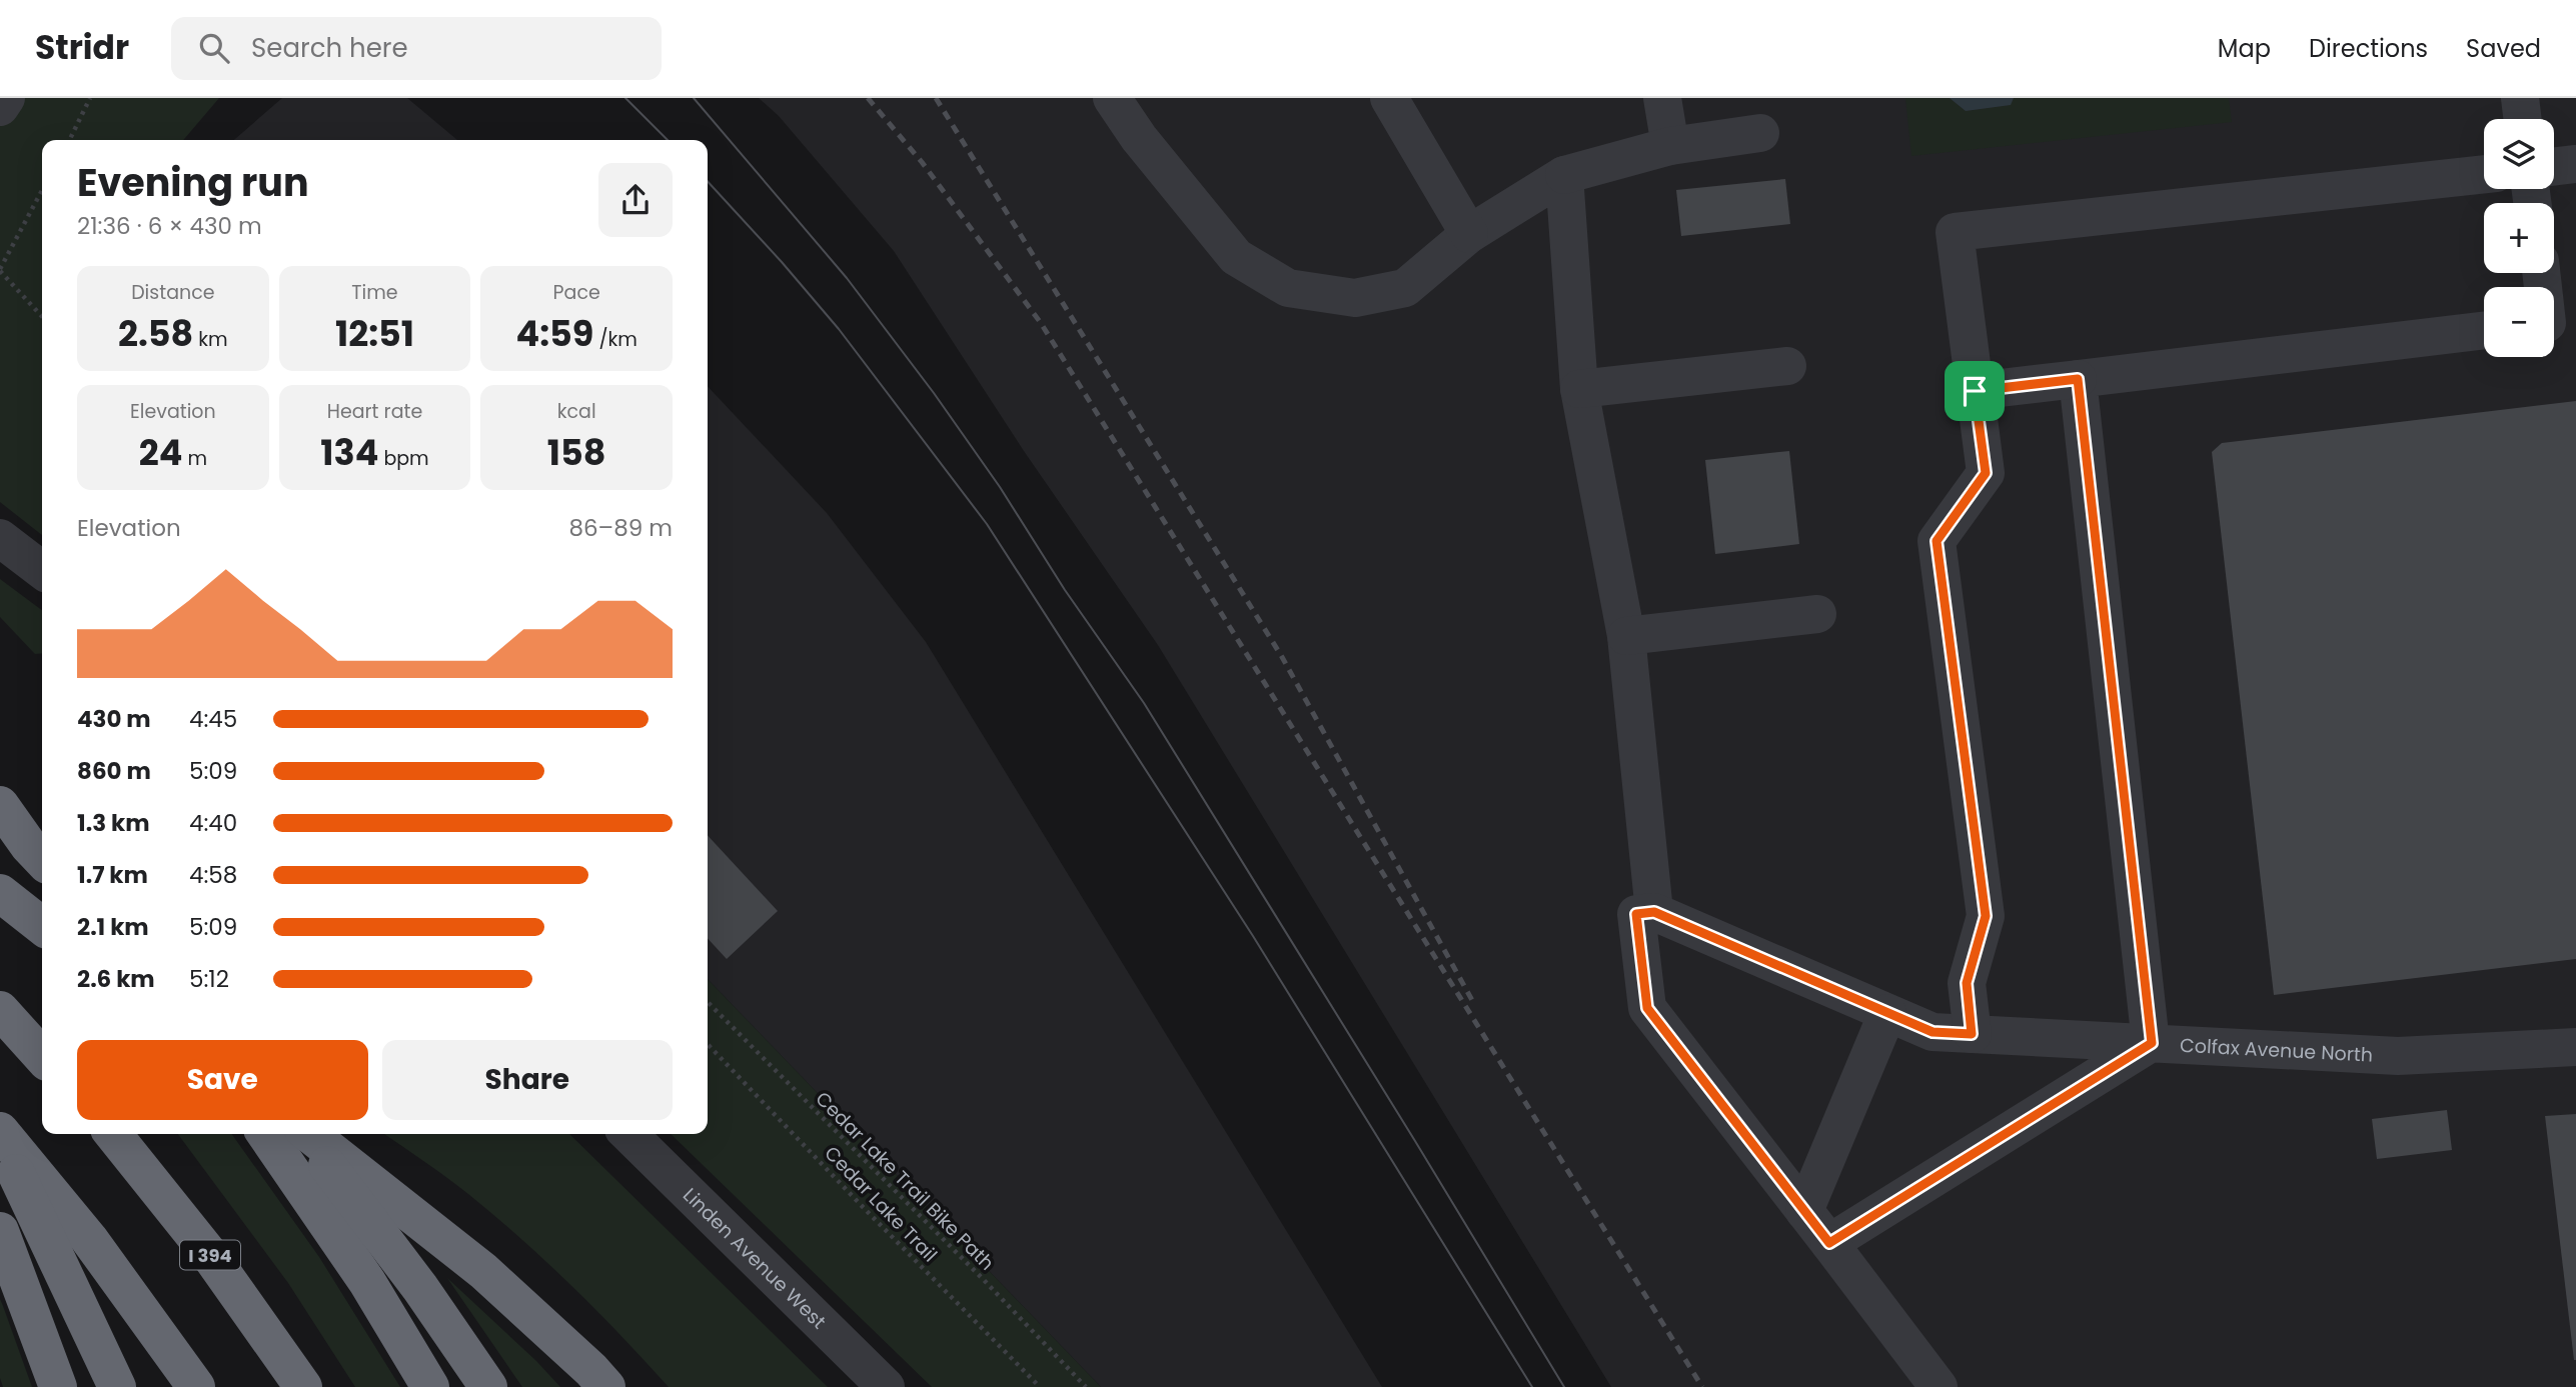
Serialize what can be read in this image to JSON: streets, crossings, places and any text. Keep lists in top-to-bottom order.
{
  "streets": {
    "highway": ["I 394"],
    "street": ["Colfax Avenue North", "Linden Avenue West"],
    "path": ["Cedar Lake Trail Bike Path", "Cedar Lake Trail"]
  },
  "page": {
    "header": "Stridr",
    "search": "Search here",
    "nav": ["Map", "Directions", "Saved"],
    "map_buttons": ["+", "−"],
    "heading": ["Evening run", "21:36 · 6 × 430 m"],
    "stats": [
      ["Distance", "2.58 km"],
      ["Time", "12:51"],
      ["Pace", "4:59 /km"],
      ["Elevation", "24 m"],
      ["Heart rate", "134 bpm"],
      ["kcal", "158"]
    ],
    "chart": ["Elevation", "86–89 m"],
    "list": [
      {
        "name": "430 m",
        "note": "4:45"
      },
      {
        "name": "860 m",
        "note": "5:09"
      },
      {
        "name": "1.3 km",
        "note": "4:40"
      },
      {
        "name": "1.7 km",
        "note": "4:58"
      },
      {
        "name": "2.1 km",
        "note": "5:09"
      },
      {
        "name": "2.6 km",
        "note": "5:12"
      }
    ],
    "buttons": ["Save", "Share"]
  }
}
